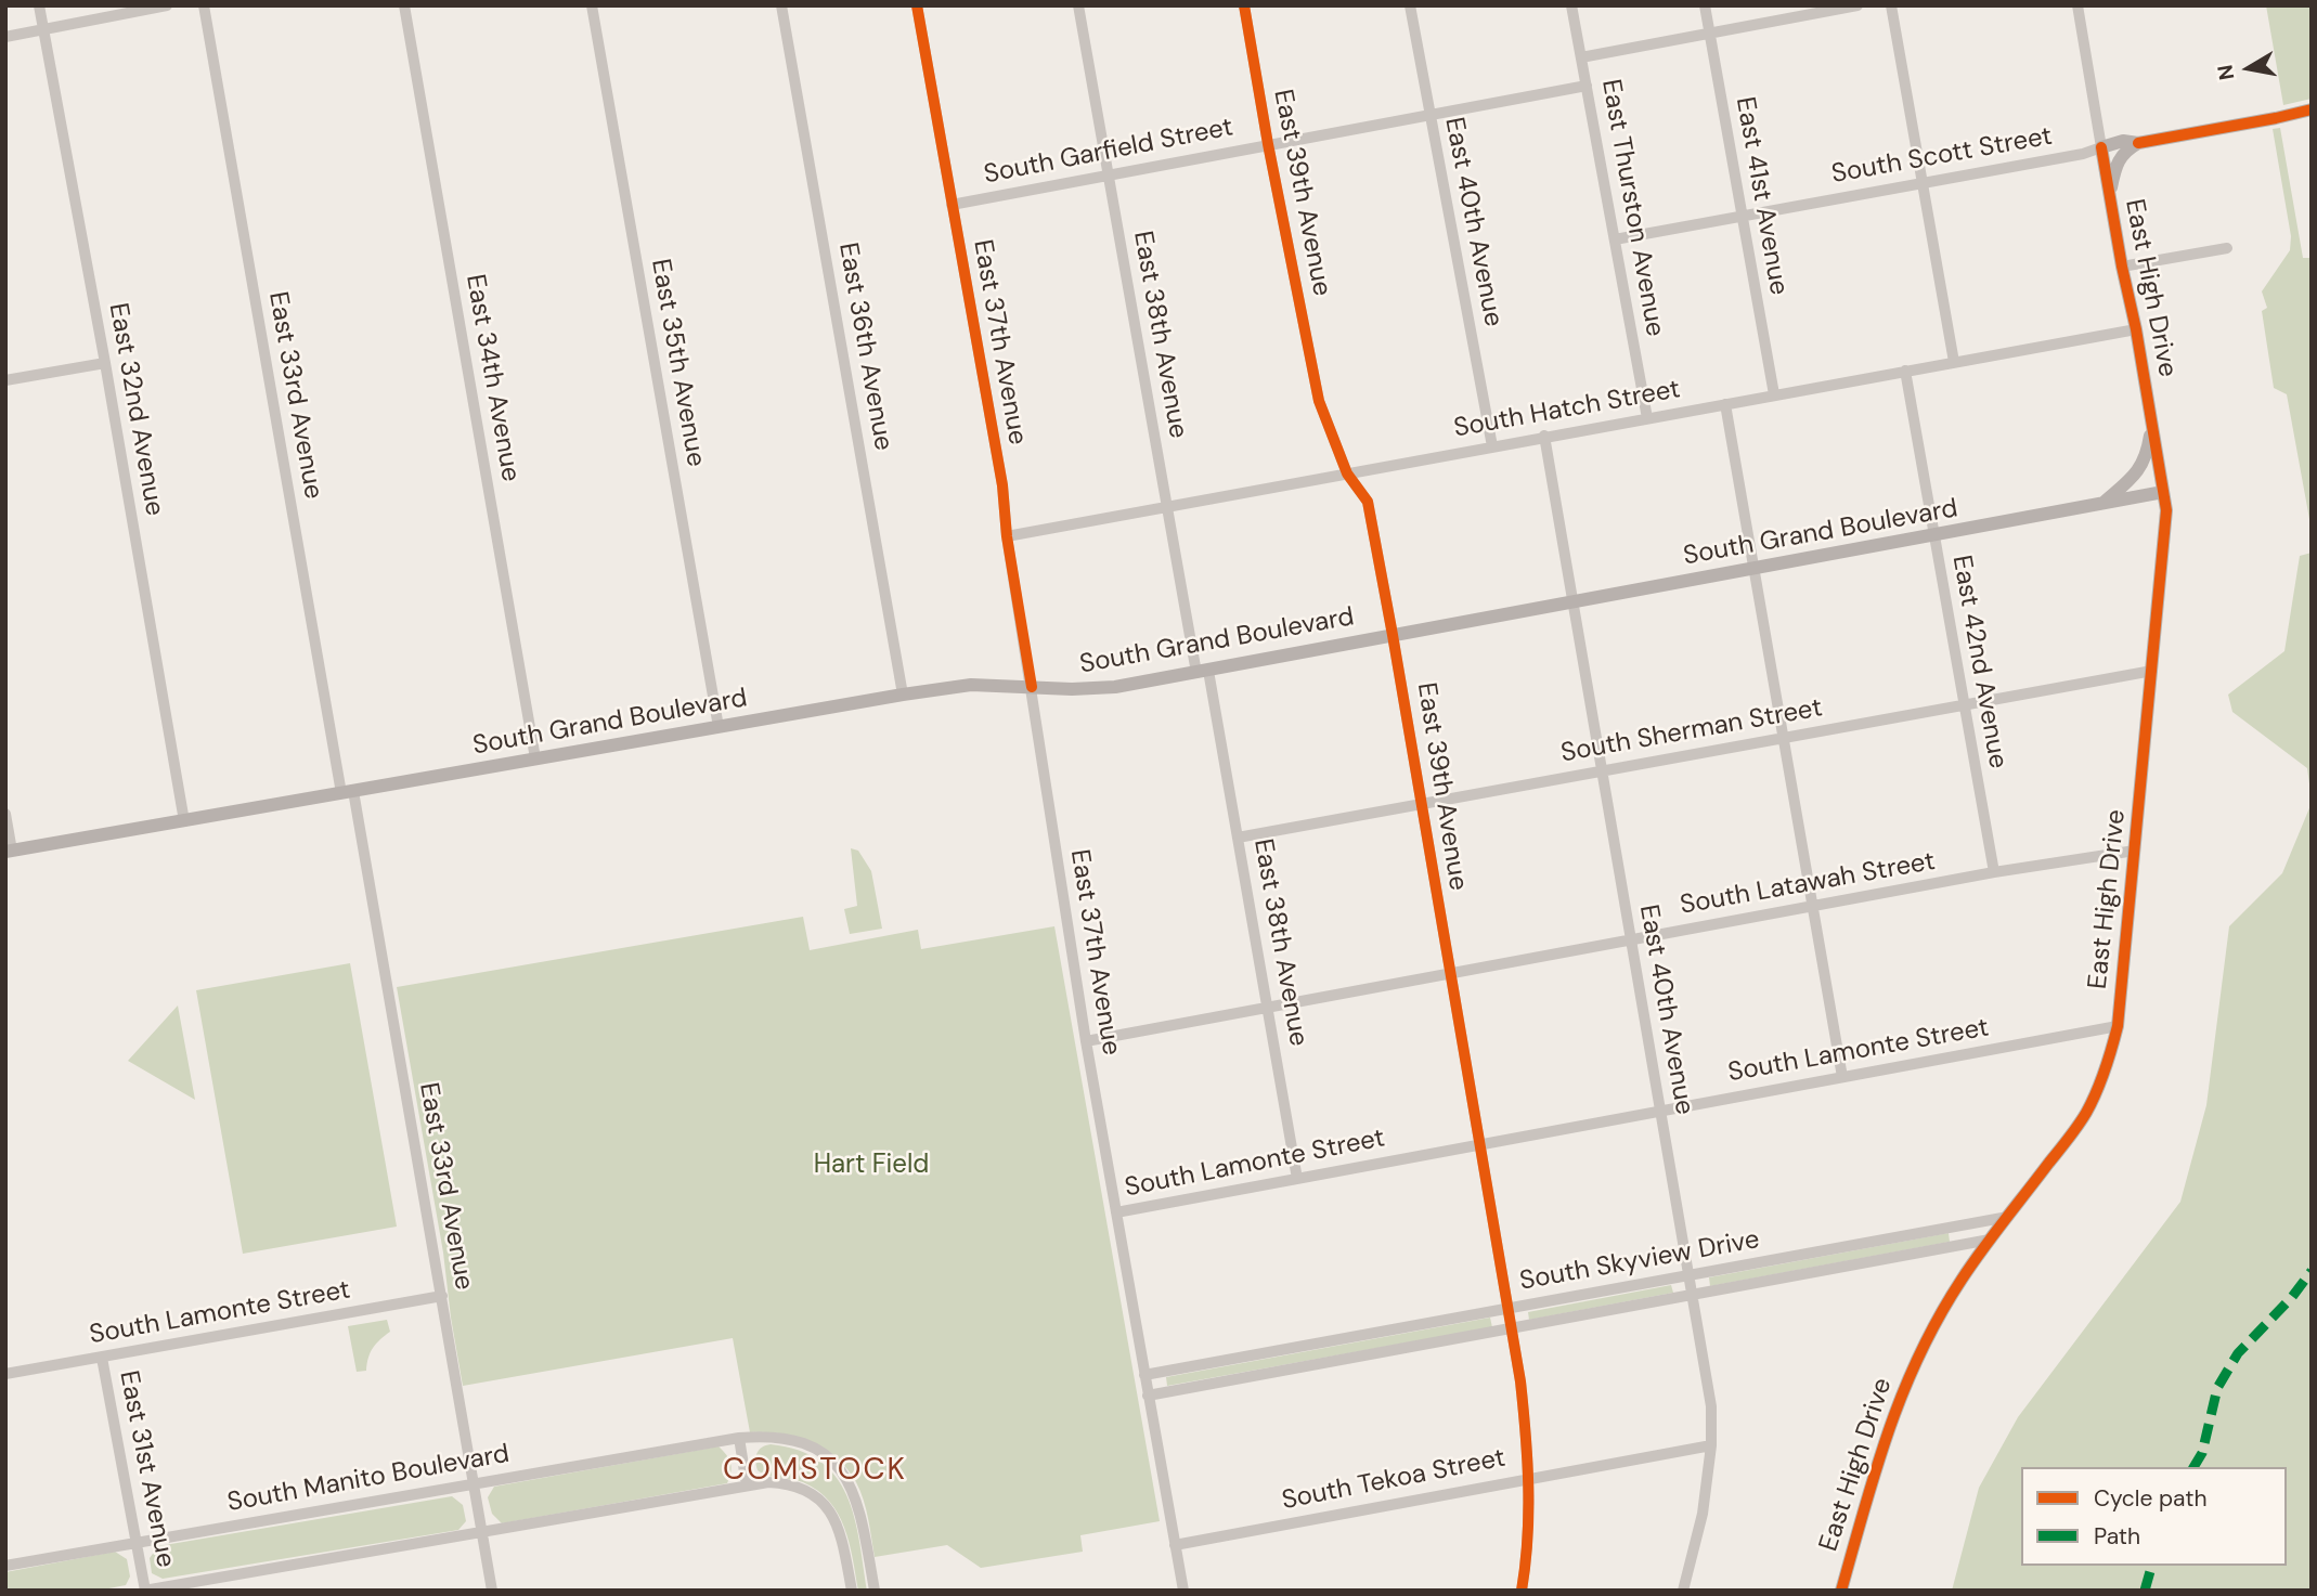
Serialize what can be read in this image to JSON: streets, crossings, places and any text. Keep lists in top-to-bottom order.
{
  "streets": {
    "main road": ["South Scott Street", "East High Drive", "South Grand Boulevard"],
    "street": [
      "South Garfield Street",
      "East 39th Avenue",
      "East 41st Avenue",
      "East Thurston Avenue",
      "East 40th Avenue",
      "East 38th Avenue",
      "East 37th Avenue",
      "East 36th Avenue",
      "East 35th Avenue",
      "East 34th Avenue",
      "East 33rd Avenue",
      "East 32nd Avenue",
      "South Hatch Street",
      "East 42nd Avenue",
      "South Sherman Street",
      "South Latawah Street",
      "South Lamonte Street",
      "South Skyview Drive",
      "East 31st Avenue",
      "South Manito Boulevard",
      "South Tekoa Street"
    ]
  },
  "crossings": [
    ["South Garfield Street", "East 39th Avenue"],
    ["South Garfield Street", "East Thurston Avenue"],
    ["South Garfield Street", "East 40th Avenue"],
    ["South Garfield Street", "East 38th Avenue"],
    ["South Garfield Street", "East 37th Avenue"],
    ["South Scott Street", "East 41st Avenue"],
    ["South Scott Street", "East Thurston Avenue"],
    ["South Scott Street", "East High Drive"],
    ["East 39th Avenue", "South Hatch Street"],
    ["East 39th Avenue", "South Grand Boulevard"],
    ["East 39th Avenue", "South Sherman Street"],
    ["East 39th Avenue", "South Latawah Street"],
    ["East 39th Avenue", "South Lamonte Street"],
    ["East 39th Avenue", "South Skyview Drive"],
    ["East 39th Avenue", "South Tekoa Street"],
    ["East 41st Avenue", "South Hatch Street"],
    ["East Thurston Avenue", "South Hatch Street"],
    ["East 40th Avenue", "South Hatch Street"],
    ["East 40th Avenue", "South Grand Boulevard"],
    ["East 40th Avenue", "South Sherman Street"],
    ["East 40th Avenue", "South Latawah Street"],
    ["East 40th Avenue", "South Lamonte Street"],
    ["East 40th Avenue", "South Skyview Drive"],
    ["East 40th Avenue", "South Tekoa Street"],
    ["East High Drive", "South Hatch Street"],
    ["East High Drive", "South Grand Boulevard"],
    ["East High Drive", "South Sherman Street"],
    ["East High Drive", "South Latawah Street"],
    ["East High Drive", "South Lamonte Street"],
    ["East High Drive", "South Skyview Drive"],
    ["East 38th Avenue", "South Hatch Street"],
    ["East 38th Avenue", "South Grand Boulevard"],
    ["East 38th Avenue", "South Sherman Street"],
    ["East 38th Avenue", "South Latawah Street"],
    ["East 38th Avenue", "South Lamonte Street"],
    ["East 37th Avenue", "South Hatch Street"],
    ["East 37th Avenue", "South Grand Boulevard"],
    ["East 37th Avenue", "South Latawah Street"],
    ["East 37th Avenue", "South Lamonte Street"],
    ["East 37th Avenue", "South Skyview Drive"],
    ["East 37th Avenue", "South Tekoa Street"],
    ["East 36th Avenue", "South Grand Boulevard"],
    ["East 35th Avenue", "South Grand Boulevard"],
    ["East 34th Avenue", "South Grand Boulevard"],
    ["East 33rd Avenue", "South Grand Boulevard"],
    ["East 33rd Avenue", "South Lamonte Street"],
    ["East 33rd Avenue", "South Manito Boulevard"],
    ["East 32nd Avenue", "South Grand Boulevard"],
    ["South Hatch Street", "East 42nd Avenue"],
    ["South Grand Boulevard", "East 42nd Avenue"],
    ["East 42nd Avenue", "South Sherman Street"],
    ["East 42nd Avenue", "South Latawah Street"],
    ["South Lamonte Street", "East 31st Avenue"],
    ["East 31st Avenue", "South Manito Boulevard"]
  ],
  "districts": ["COMSTOCK"],
  "parks": ["Hart Field"],
  "legend": ["Cycle path", "Path"],
  "north": "left"
}
